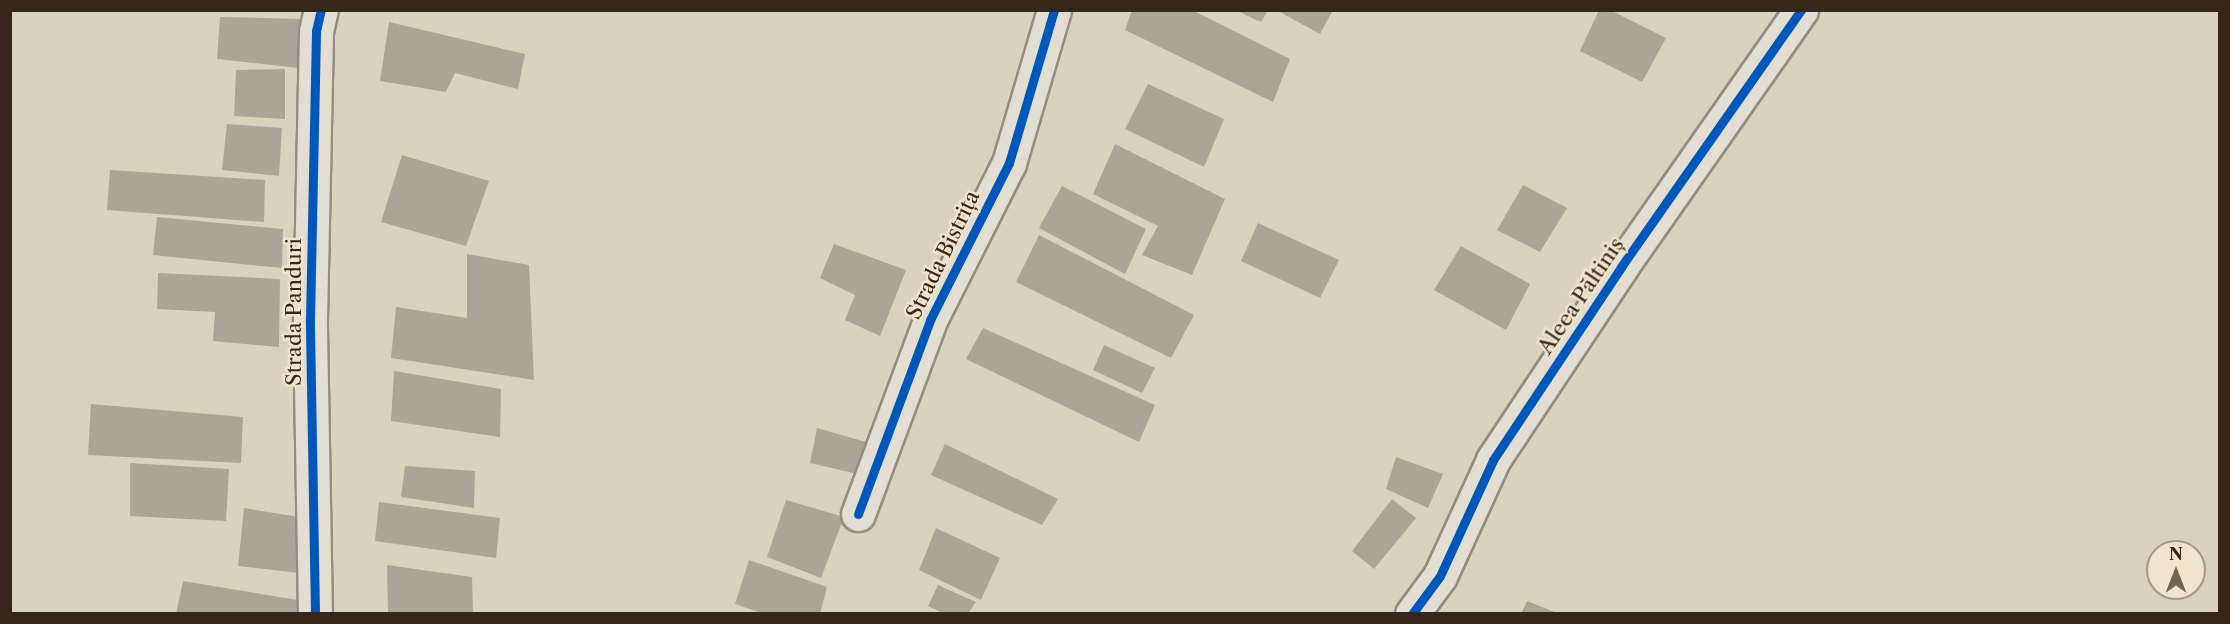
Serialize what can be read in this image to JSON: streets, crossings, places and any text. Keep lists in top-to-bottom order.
{
  "streets": {
    "street": ["Strada Bistrița", "Aleea Păltiniș", "Strada Panduri"]
  },
  "north": "top"
}
